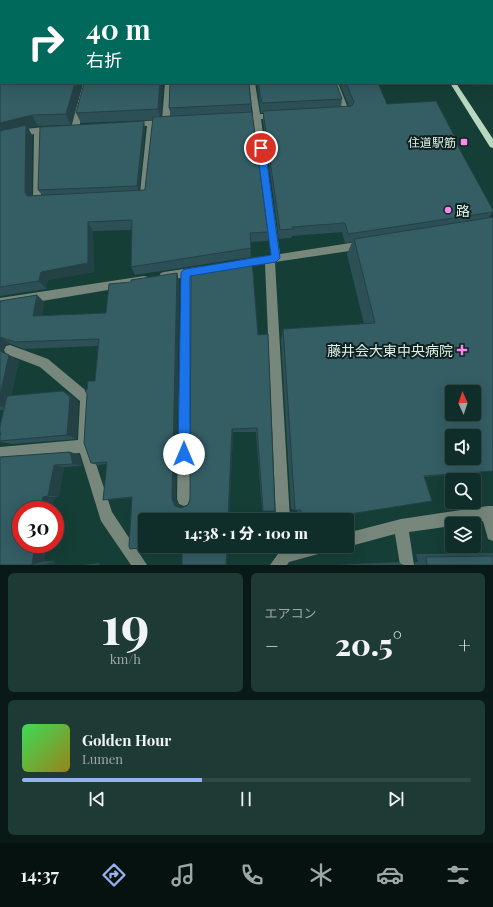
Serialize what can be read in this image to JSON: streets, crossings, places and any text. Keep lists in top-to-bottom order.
{
  "places": {
    "transit": ["住道駅筋"],
    "other": ["路"],
    "health": ["藤井会大東中央病院"]
  },
  "north": "top",
  "page": {
    "turn": ["40 m", "右折"],
    "limit": "30",
    "trip": "14:38 · 1 分 · 100 m",
    "tile": [
      ["19", "km/h"],
      "エアコン"
    ],
    "heat": ["−", "20.5°", "+"],
    "song": ["Golden Hour", "Lumen"],
    "tabs": "14:37"
  }
}
